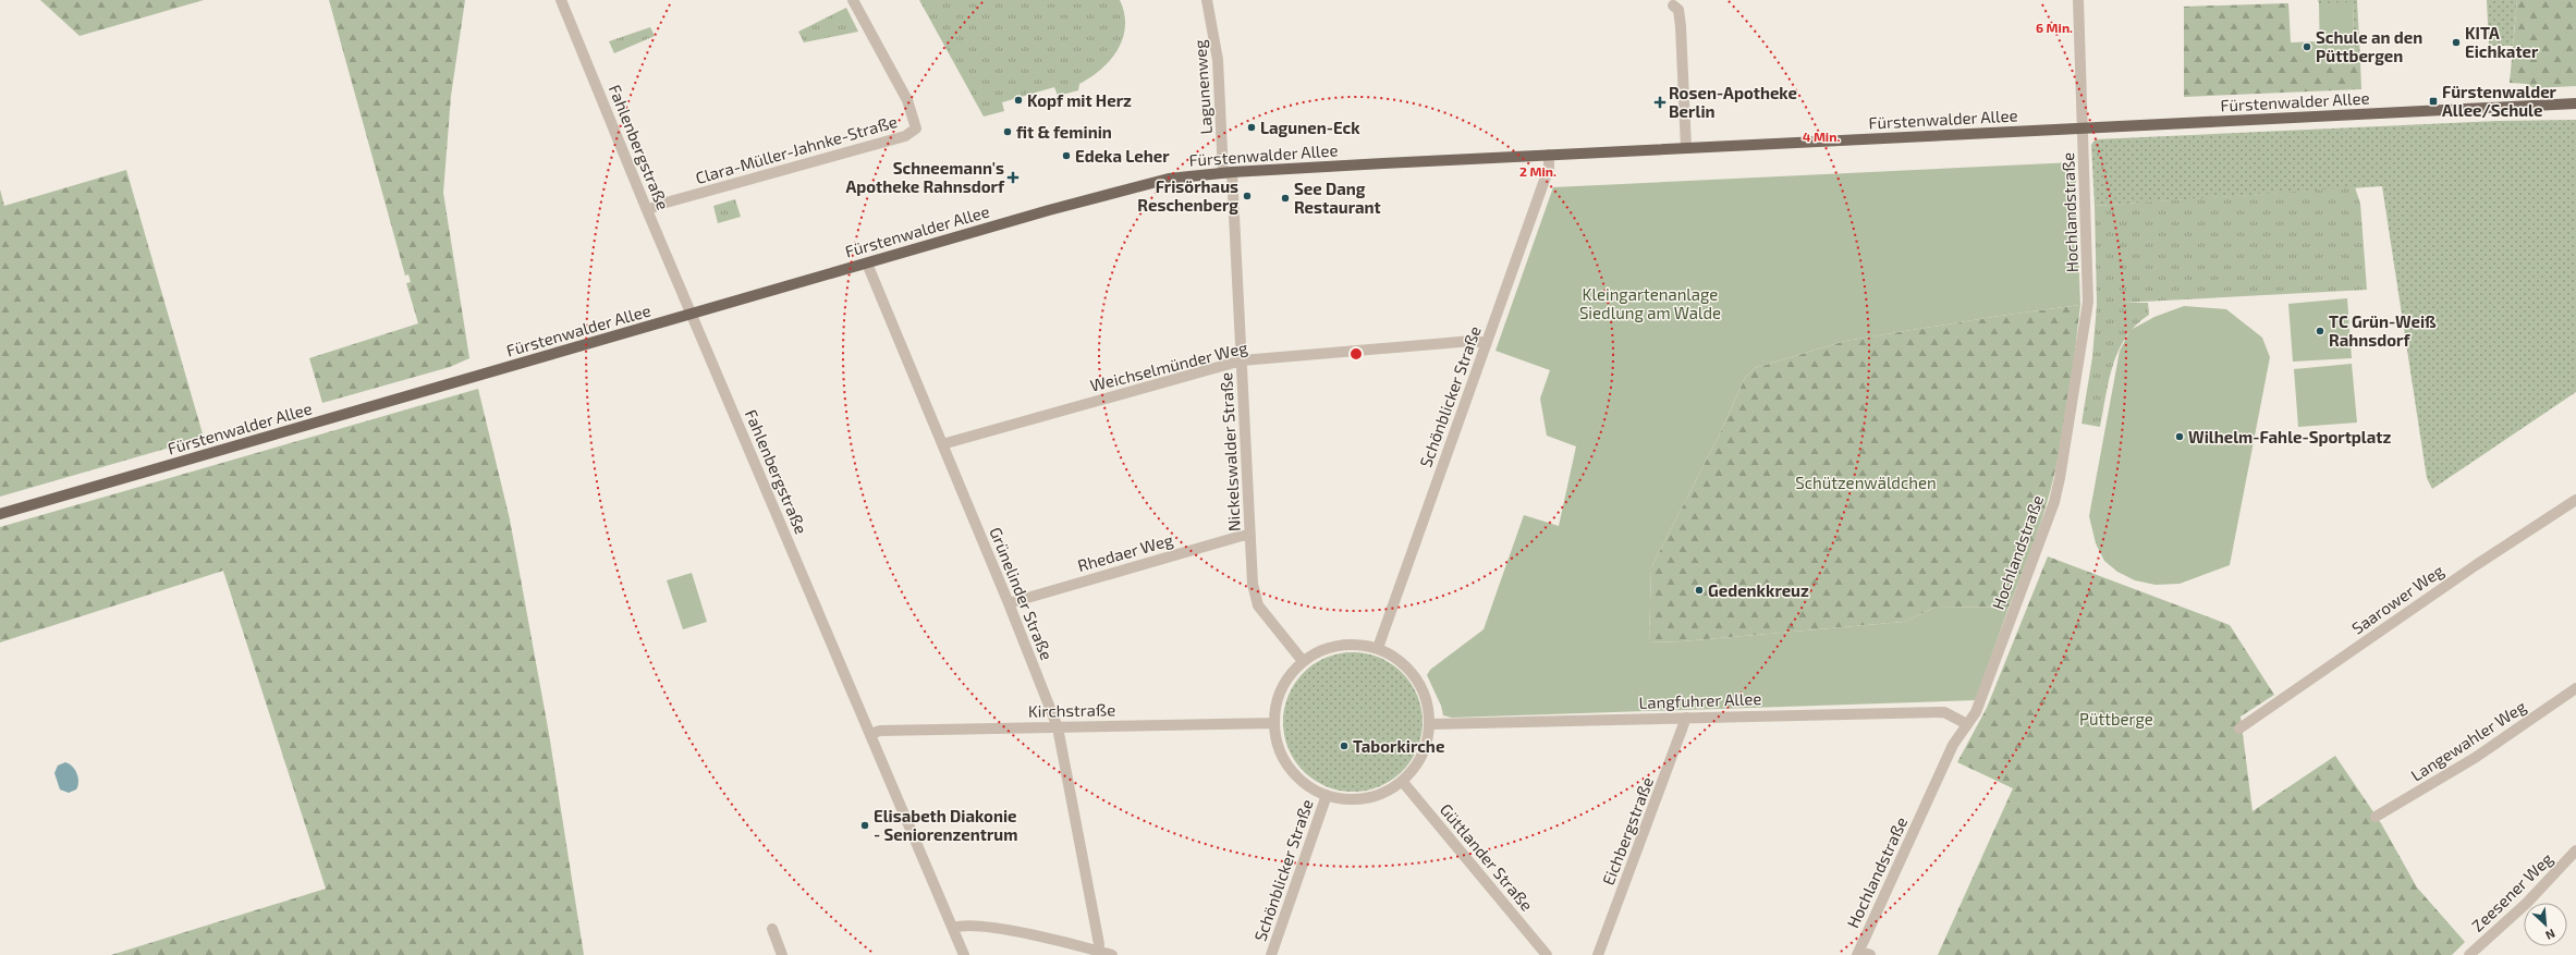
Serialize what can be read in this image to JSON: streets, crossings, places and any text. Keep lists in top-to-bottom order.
{
  "streets": {
    "main road": ["Fürstenwalder Allee"],
    "street": [
      "Lagunenweg",
      "Fahlenbergstraße",
      "Clara-Müller-Jahnke-Straße",
      "Hochlandstraße",
      "Weichselmünder Weg",
      "Schönblicker Straße",
      "Nickelswalder Straße",
      "Rhedaer Weg",
      "Grünelinder Straße",
      "Saarower Weg",
      "Langfuhrer Allee",
      "Kirchstraße",
      "Langewahler Weg",
      "Eichbergstraße",
      "Güttlander Straße",
      "Zeesener Weg"
    ]
  },
  "crossings": [
    ["Lagunenweg", "Fürstenwalder Allee"],
    ["Lagunenweg", "Nickelswalder Straße"],
    ["Fürstenwalder Allee", "Fahlenbergstraße"],
    ["Fürstenwalder Allee", "Hochlandstraße"],
    ["Fürstenwalder Allee", "Schönblicker Straße"],
    ["Fürstenwalder Allee", "Nickelswalder Straße"],
    ["Fürstenwalder Allee", "Grünelinder Straße"],
    ["Fahlenbergstraße", "Clara-Müller-Jahnke-Straße"],
    ["Fahlenbergstraße", "Kirchstraße"],
    ["Hochlandstraße", "Langfuhrer Allee"],
    ["Weichselmünder Weg", "Schönblicker Straße"],
    ["Weichselmünder Weg", "Nickelswalder Straße"],
    ["Weichselmünder Weg", "Grünelinder Straße"],
    ["Schönblicker Straße", "Nickelswalder Straße"],
    ["Schönblicker Straße", "Langfuhrer Allee"],
    ["Schönblicker Straße", "Kirchstraße"],
    ["Schönblicker Straße", "Güttlander Straße"],
    ["Nickelswalder Straße", "Rhedaer Weg"],
    ["Nickelswalder Straße", "Langfuhrer Allee"],
    ["Nickelswalder Straße", "Kirchstraße"],
    ["Nickelswalder Straße", "Güttlander Straße"],
    ["Rhedaer Weg", "Grünelinder Straße"],
    ["Grünelinder Straße", "Kirchstraße"],
    ["Langfuhrer Allee", "Kirchstraße"],
    ["Langfuhrer Allee", "Eichbergstraße"],
    ["Langfuhrer Allee", "Güttlander Straße"],
    ["Kirchstraße", "Güttlander Straße"]
  ],
  "parks": ["Kleingartenanlage Siedlung am Walde", "Schützenwäldchen", "Püttberge"],
  "places": {
    "other": [
      "KITA Eichkater",
      "Schule an den Püttbergen",
      "Kopf mit Herz",
      "Lagunen-Eck",
      "fit & feminin",
      "Edeka Leher",
      "Frisörhaus Reschenberg",
      "See Dang Restaurant",
      "TC Grün-Weiß Rahnsdorf",
      "Wilhelm-Fahle-Sportplatz",
      "Gedenkkreuz",
      "Taborkirche",
      "Elisabeth Diakonie - Seniorenzentrum"
    ],
    "transit": ["Fürstenwalder Allee/Schule"],
    "health": ["Rosen-Apotheke Berlin", "Schneemann's Apotheke Rahnsdorf"]
  },
  "north": "bottom right",
  "rings": ["6 Min.", "4 Min.", "2 Min."]
}
